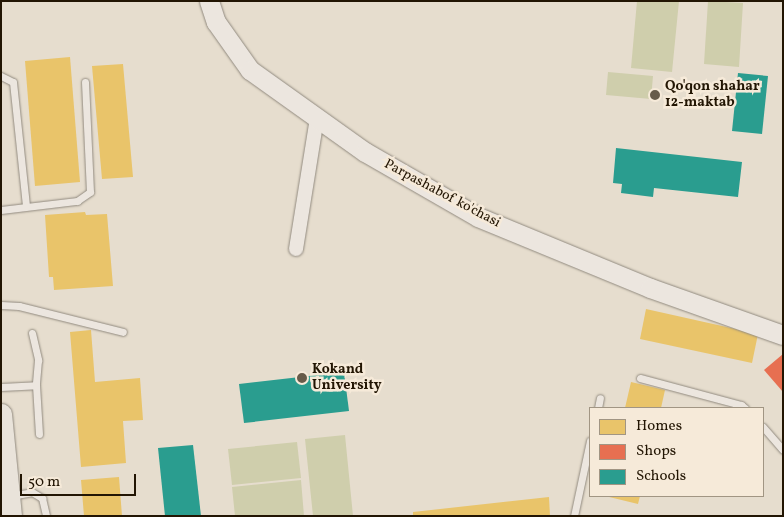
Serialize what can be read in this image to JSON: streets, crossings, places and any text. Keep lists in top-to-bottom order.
{
  "streets": {
    "street": ["Parpashabof ko'chasi"]
  },
  "places": ["Qo'qon shahar 12-maktab", "Kokand University"],
  "legend": ["Homes", "Shops", "Schools"],
  "scale_bar": "50 m"
}
